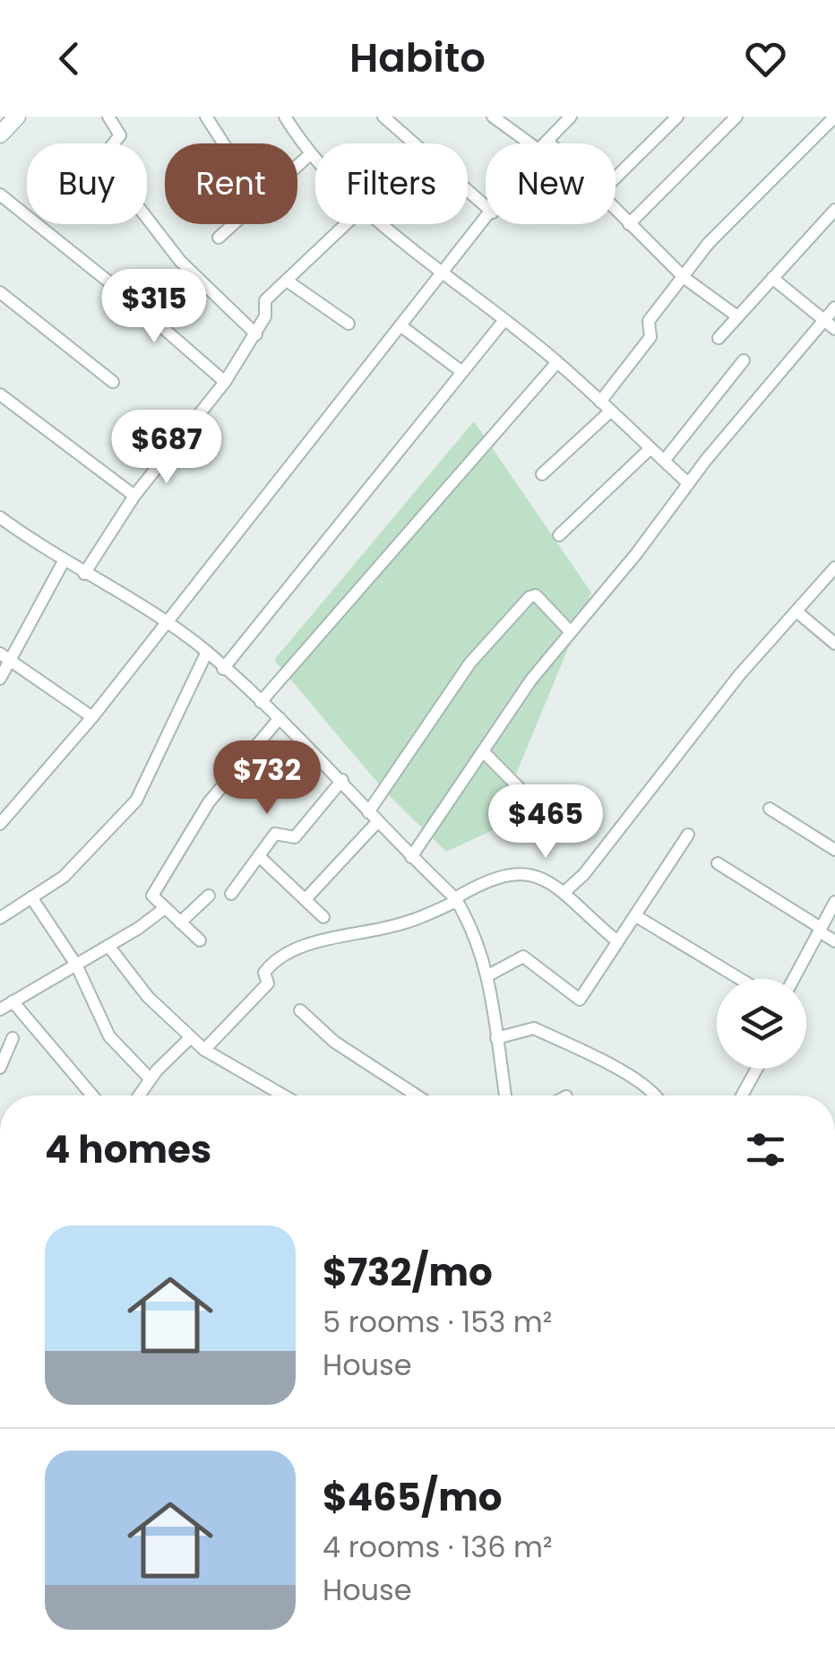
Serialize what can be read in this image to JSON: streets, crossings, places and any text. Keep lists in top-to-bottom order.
{
  "page": {
    "header": "Habito",
    "chip": [
      "Buy",
      "Rent",
      "Filters",
      "New"
    ],
    "price": [
      "$315",
      "$687",
      "$732",
      "$465"
    ],
    "heading": "4 homes",
    "list": [
      {
        "name": "$732/mo",
        "note": "5 rooms · 153 m² · House"
      },
      {
        "name": "$465/mo",
        "note": "4 rooms · 136 m² · House"
      }
    ]
  }
}
